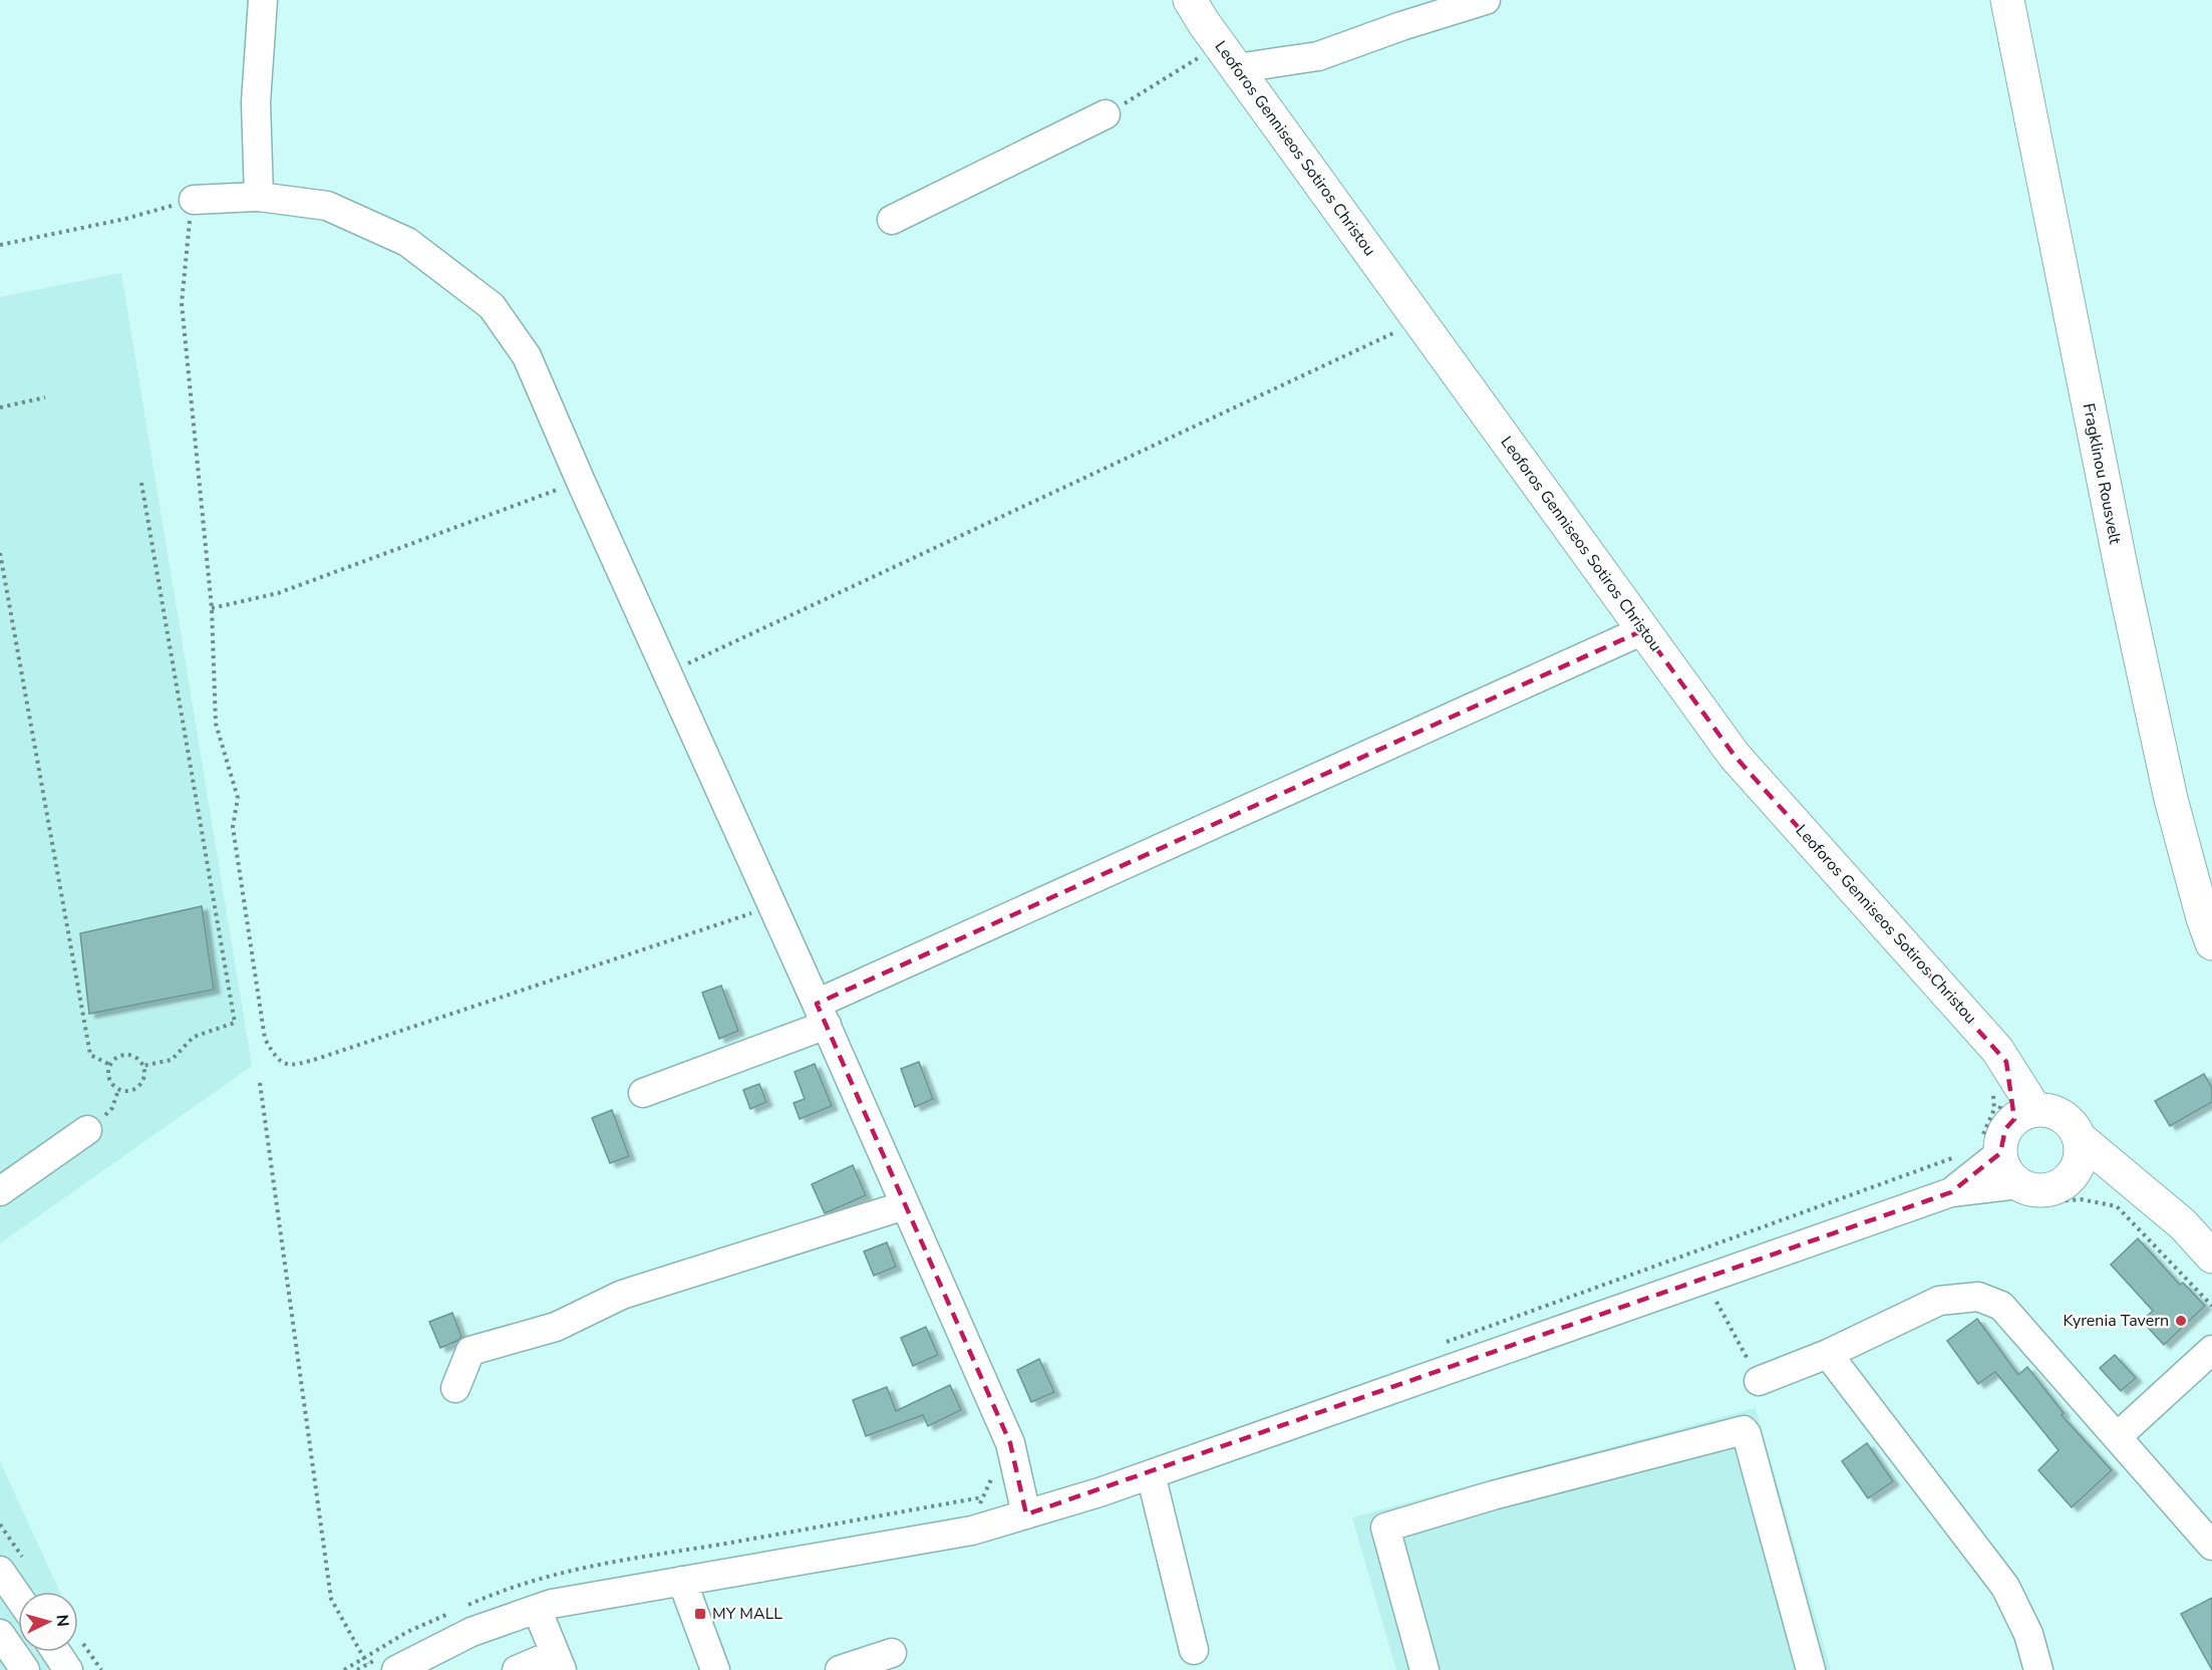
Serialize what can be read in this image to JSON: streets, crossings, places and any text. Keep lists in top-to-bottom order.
{
  "streets": {
    "main road": ["Leoforos Genniseos Sotiros Christou", "Fragklinou Rousvelt"]
  },
  "places": {
    "other": ["Kyrenia Tavern"],
    "transit": ["MY MALL"]
  },
  "north": "right"
}
